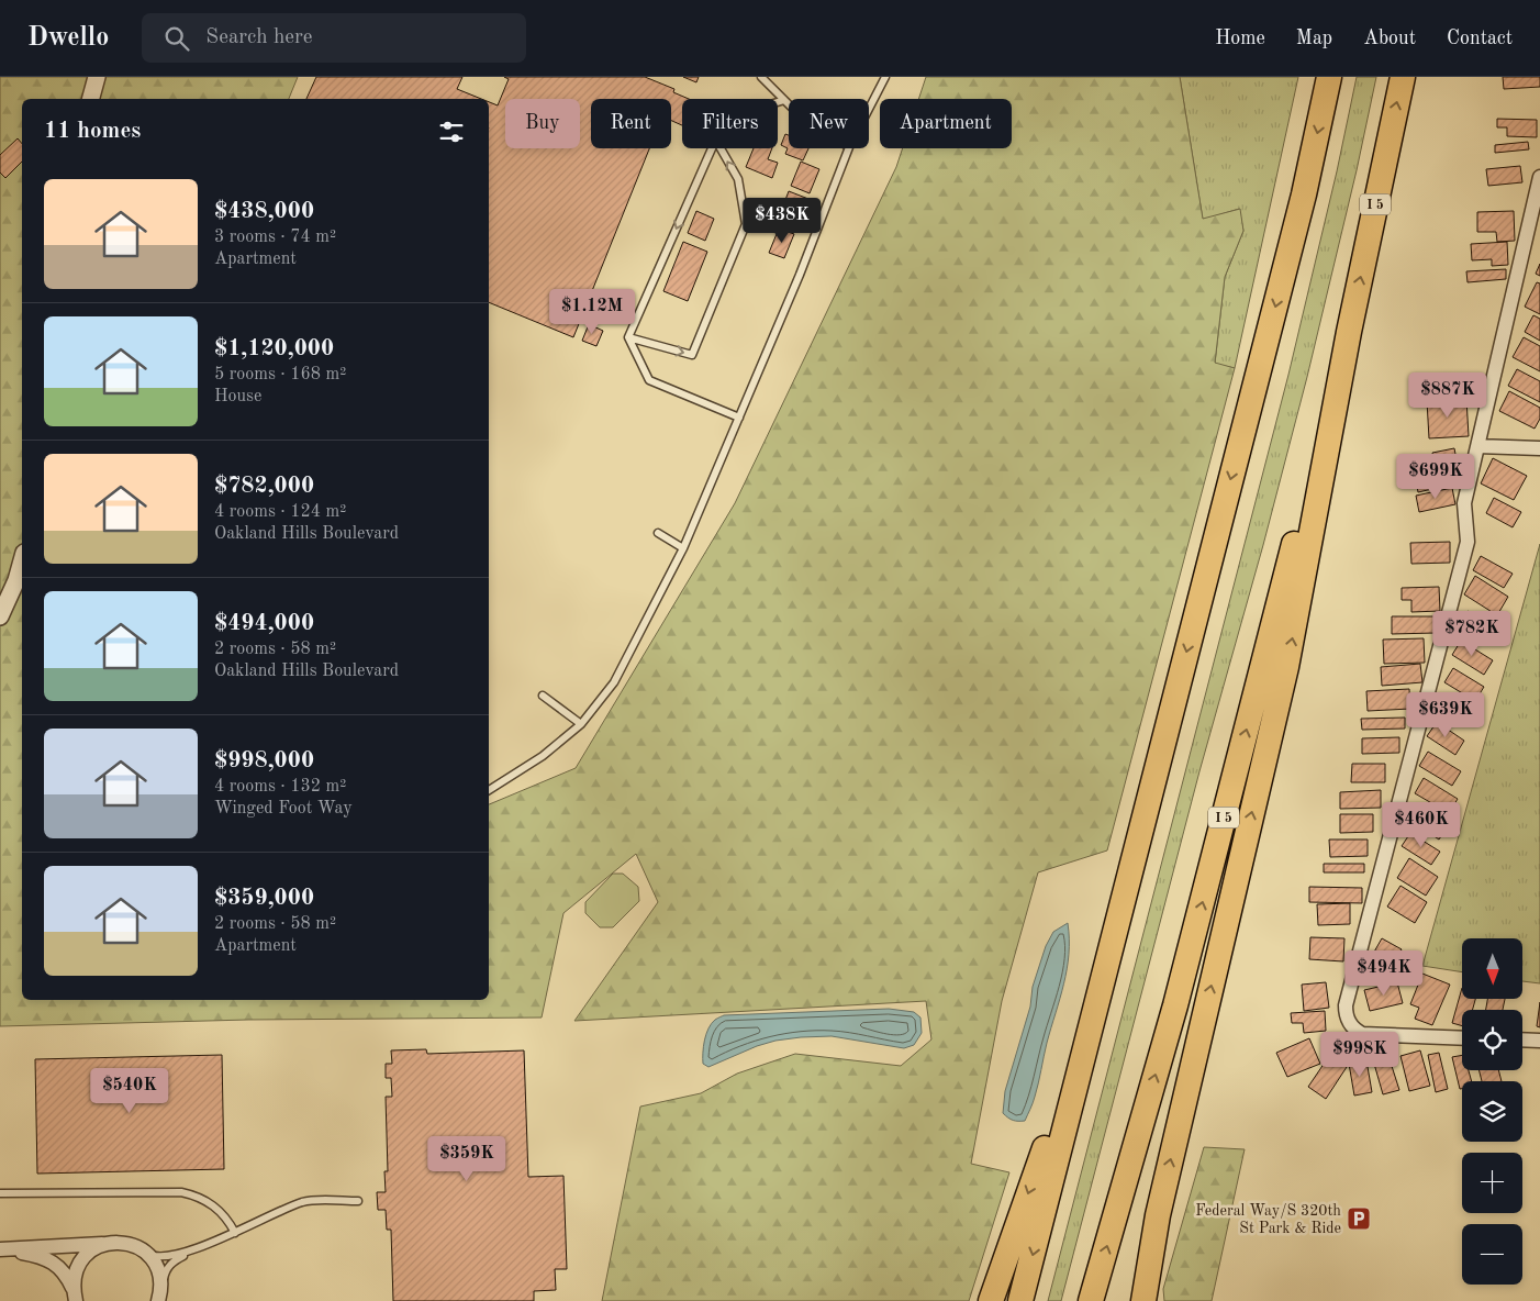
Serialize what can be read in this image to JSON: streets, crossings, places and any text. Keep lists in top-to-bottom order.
{
  "streets": {
    "highway": ["I 5"]
  },
  "places": {
    "parking": ["Federal Way/S 320th St Park & Ride"]
  },
  "north": "bottom",
  "page": {
    "header": "Dwello",
    "search": "Search here",
    "nav": [
      "Home",
      "Map",
      "About",
      "Contact"
    ],
    "chip": [
      "Buy",
      "Rent",
      "Filters",
      "New",
      "Apartment"
    ],
    "heading": "11 homes",
    "list": [
      {
        "name": "$438,000",
        "note": "3 rooms · 74 m² · Apartment"
      },
      {
        "name": "$1,120,000",
        "note": "5 rooms · 168 m² · House"
      },
      {
        "name": "$782,000",
        "note": "4 rooms · 124 m² · Oakland Hills Boulevard"
      },
      {
        "name": "$494,000",
        "note": "2 rooms · 58 m² · Oakland Hills Boulevard"
      },
      {
        "name": "$998,000",
        "note": "4 rooms · 132 m² · Winged Foot Way"
      },
      {
        "name": "$359,000",
        "note": "2 rooms · 58 m² · Apartment"
      }
    ],
    "price": [
      "$438K",
      "$1.12M",
      "$887K",
      "$699K",
      "$782K",
      "$639K",
      "$460K",
      "$494K",
      "$998K",
      "$540K",
      "$359K"
    ],
    "map_buttons": ["+", "−"]
  }
}
